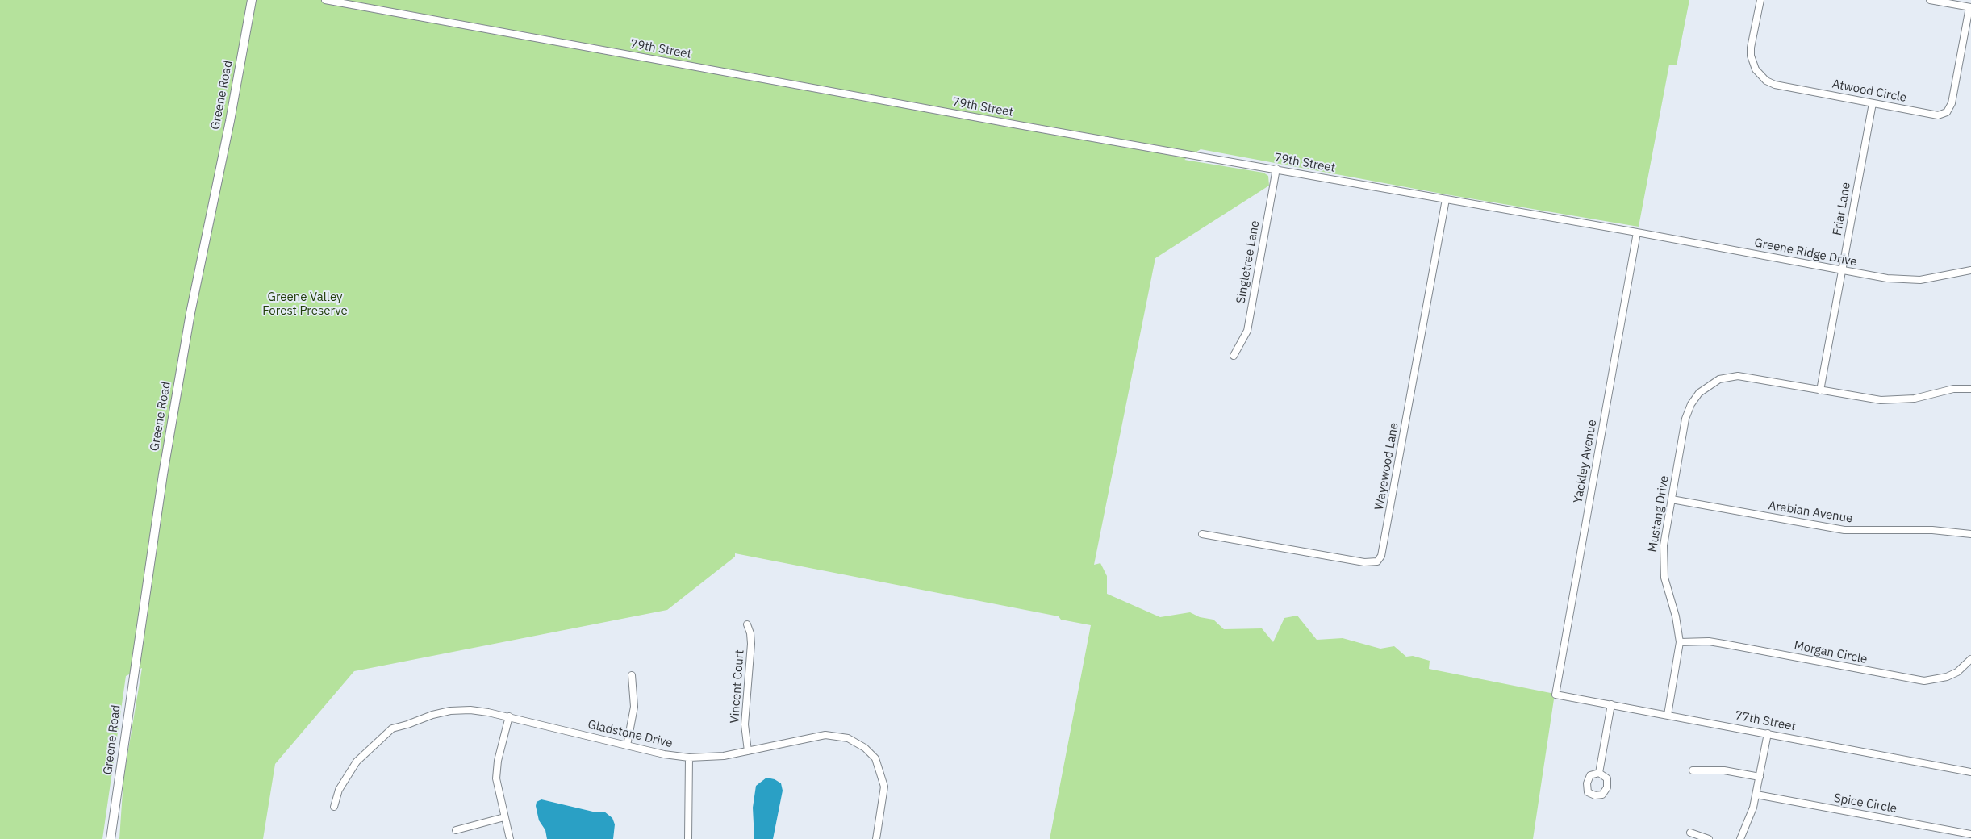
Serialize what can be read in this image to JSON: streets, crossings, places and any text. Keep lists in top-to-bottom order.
{
  "streets": {
    "street": [
      "79th Street",
      "Atwood Circle",
      "Greene Road",
      "Friar Lane",
      "Greene Ridge Drive",
      "Singletree Lane",
      "Yackley Avenue",
      "Wayewood Lane",
      "Arabian Avenue",
      "Mustang Drive",
      "Morgan Circle",
      "Vincent Court",
      "77th Street",
      "Gladstone Drive",
      "Spice Circle"
    ]
  },
  "crossings": [
    ["79th Street", "Greene Ridge Drive"],
    ["79th Street", "Singletree Lane"],
    ["79th Street", "Yackley Avenue"],
    ["79th Street", "Wayewood Lane"],
    ["Atwood Circle", "Friar Lane"],
    ["Friar Lane", "Greene Ridge Drive"],
    ["Friar Lane", "Mustang Drive"],
    ["Greene Ridge Drive", "Yackley Avenue"],
    ["Yackley Avenue", "77th Street"],
    ["Arabian Avenue", "Mustang Drive"],
    ["Mustang Drive", "Morgan Circle"],
    ["Mustang Drive", "77th Street"],
    ["Vincent Court", "Gladstone Drive"]
  ],
  "parks": ["Greene Valley Forest Preserve"]
}
